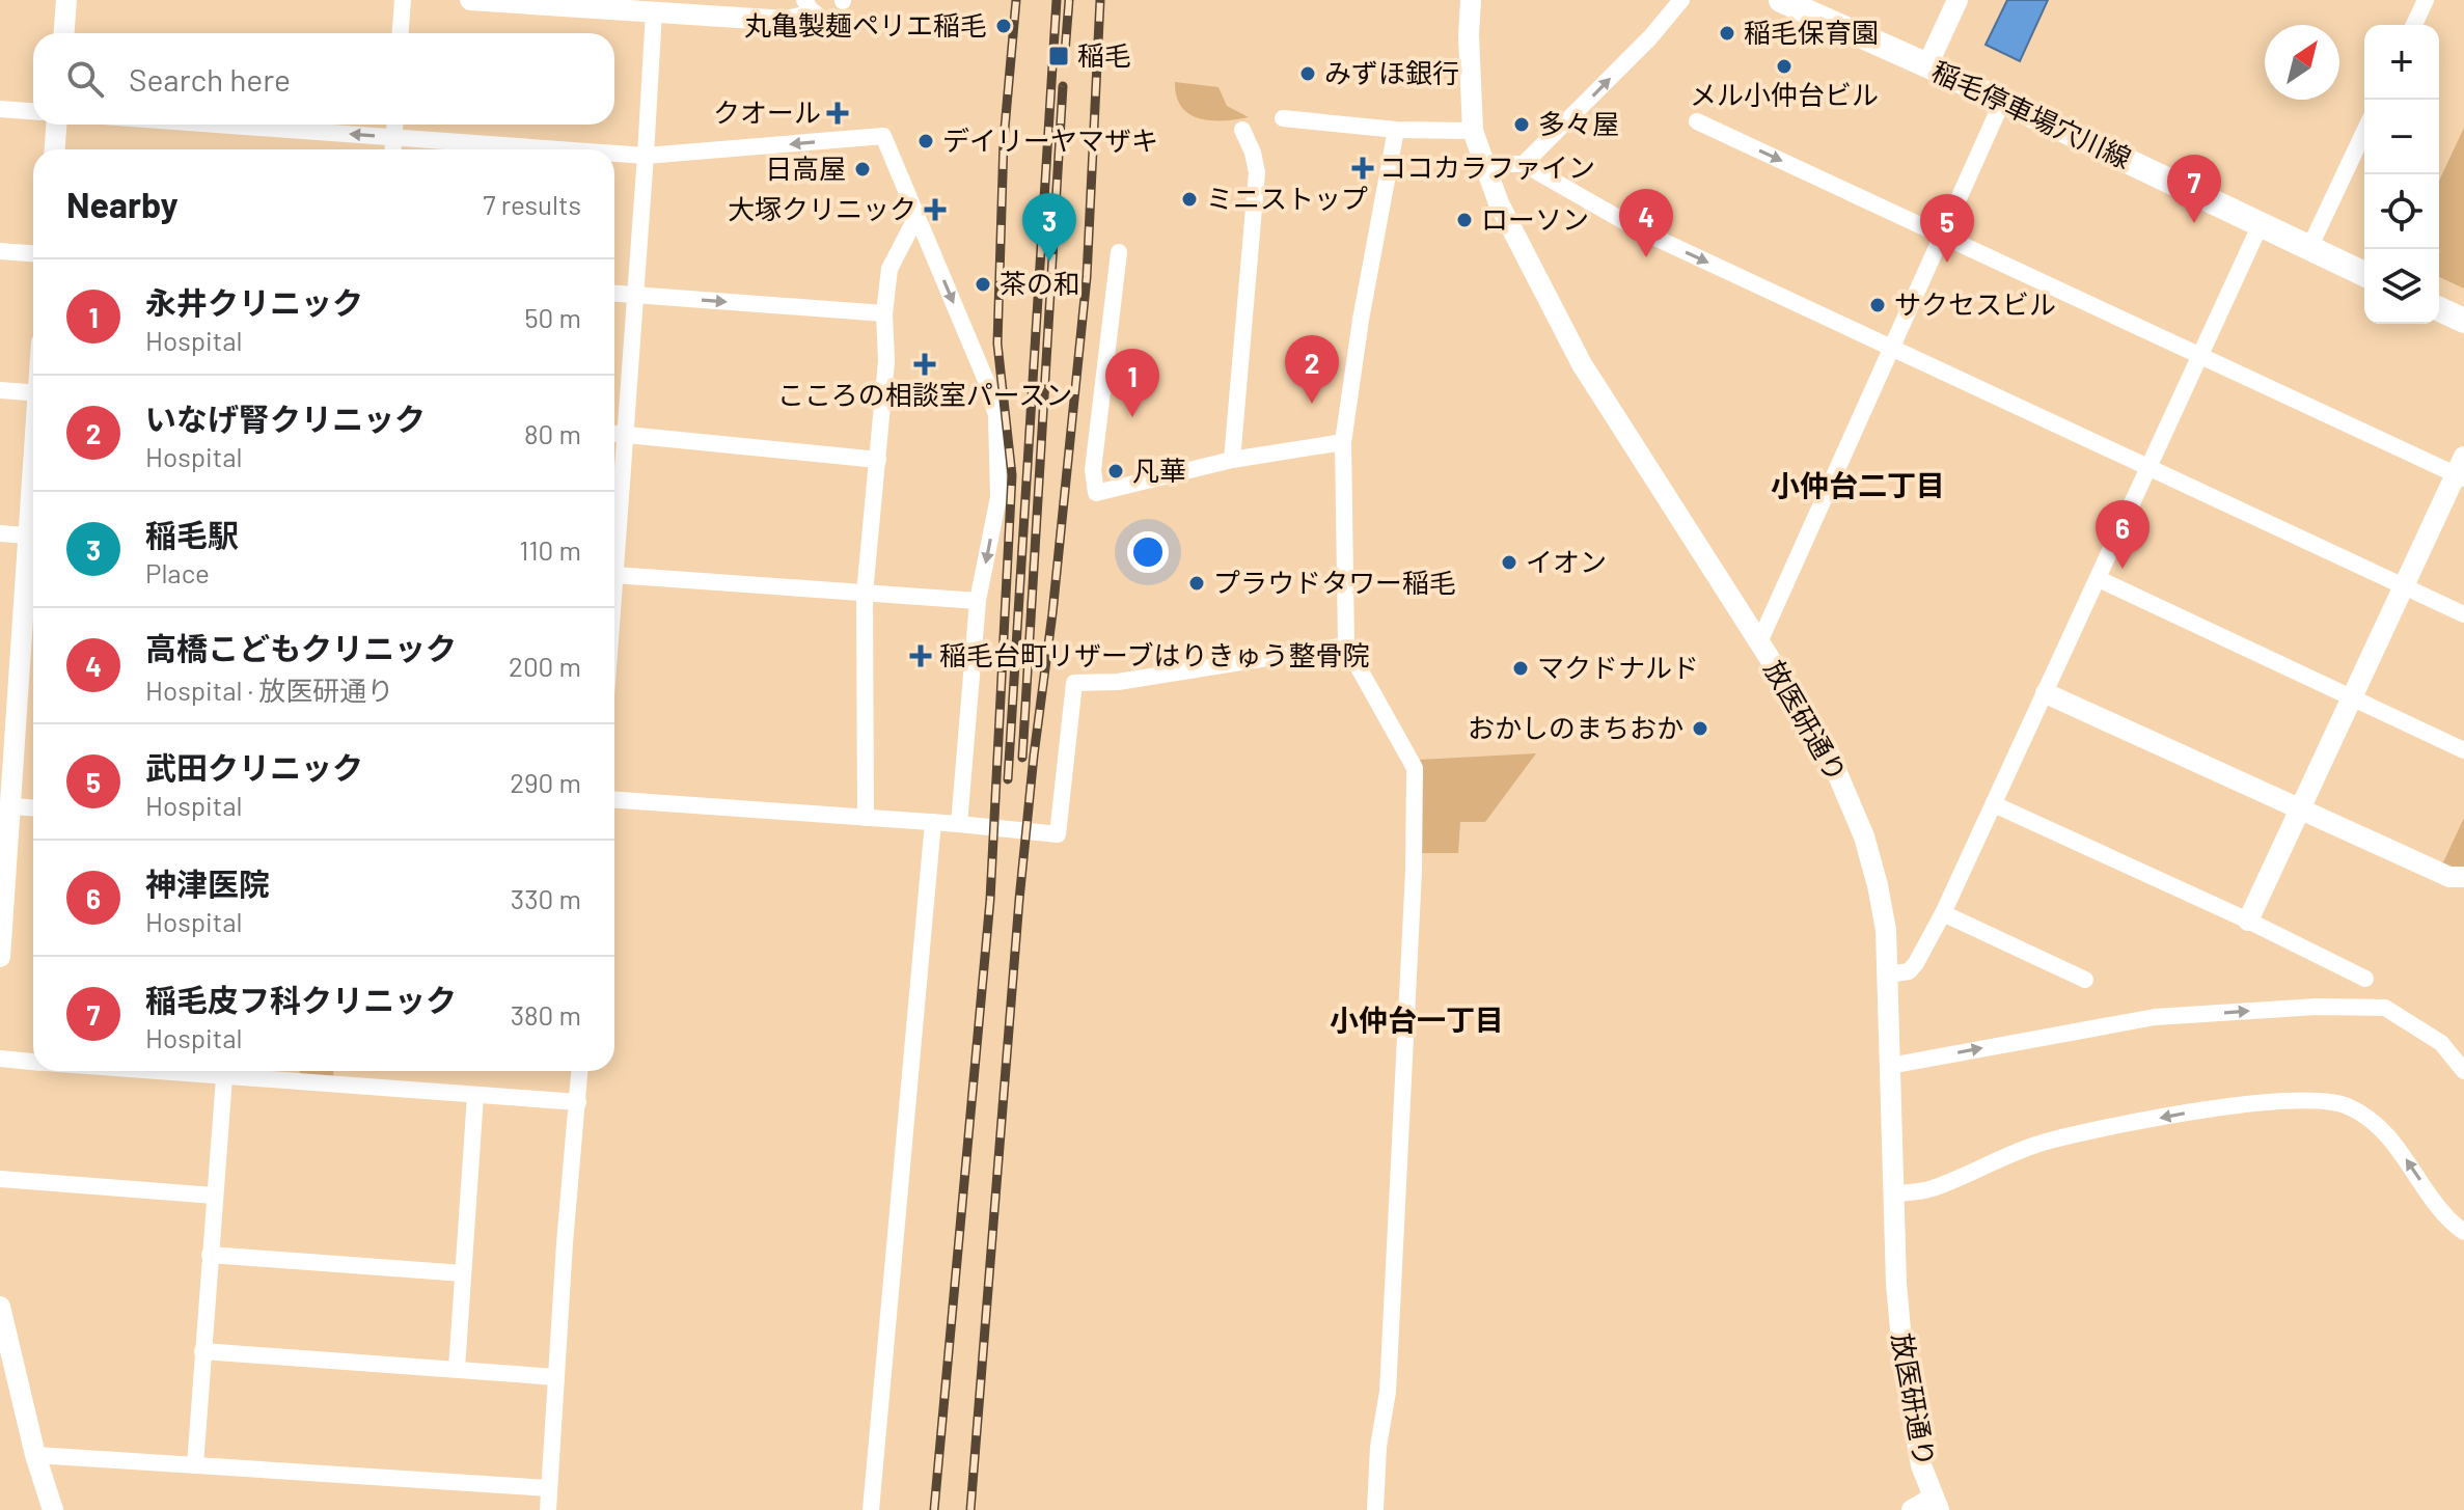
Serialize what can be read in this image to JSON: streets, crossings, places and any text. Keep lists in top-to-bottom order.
{
  "streets": {
    "main road": ["稲毛停車場穴川線"],
    "street": ["放医研通り"]
  },
  "districts": ["小仲台二丁目", "小仲台一丁目"],
  "places": {
    "other": [
      "丸亀製麺ペリエ稲毛",
      "稲毛保育園",
      "メル小仲台ビル",
      "みずほ銀行",
      "多々屋",
      "デイリーヤマザキ",
      "日高屋",
      "ミニストップ",
      "ローソン",
      "茶の和",
      "サクセスビル",
      "凡華",
      "イオン",
      "プラウドタワー稲毛",
      "マクドナルド",
      "おかしのまちおか"
    ],
    "transit": ["稲毛"],
    "health": [
      "クオール",
      "ココカラファイン",
      "大塚クリニック",
      "こころの相談室パースン",
      "稲毛台町リザーブはりきゅう整骨院"
    ]
  },
  "north": "top right",
  "page": {
    "map_buttons": ["+", "−"],
    "search": "Search here",
    "heading": ["Nearby", "7 results"],
    "pins": [
      "7",
      "4",
      "3",
      "5",
      "2",
      "1",
      "6"
    ],
    "list": [
      {
        "mark": "1",
        "name": "永井クリニック",
        "note": "Hospital",
        "value": "50 m"
      },
      {
        "mark": "2",
        "name": "いなげ腎クリニック",
        "note": "Hospital",
        "value": "80 m"
      },
      {
        "mark": "3",
        "name": "稲毛駅",
        "note": "Place",
        "value": "110 m"
      },
      {
        "mark": "4",
        "name": "高橋こどもクリニック",
        "note": "Hospital · 放医研通り",
        "value": "200 m"
      },
      {
        "mark": "5",
        "name": "武田クリニック",
        "note": "Hospital",
        "value": "290 m"
      },
      {
        "mark": "6",
        "name": "神津医院",
        "note": "Hospital",
        "value": "330 m"
      },
      {
        "mark": "7",
        "name": "稲毛皮フ科クリニック",
        "note": "Hospital",
        "value": "380 m"
      }
    ]
  }
}
